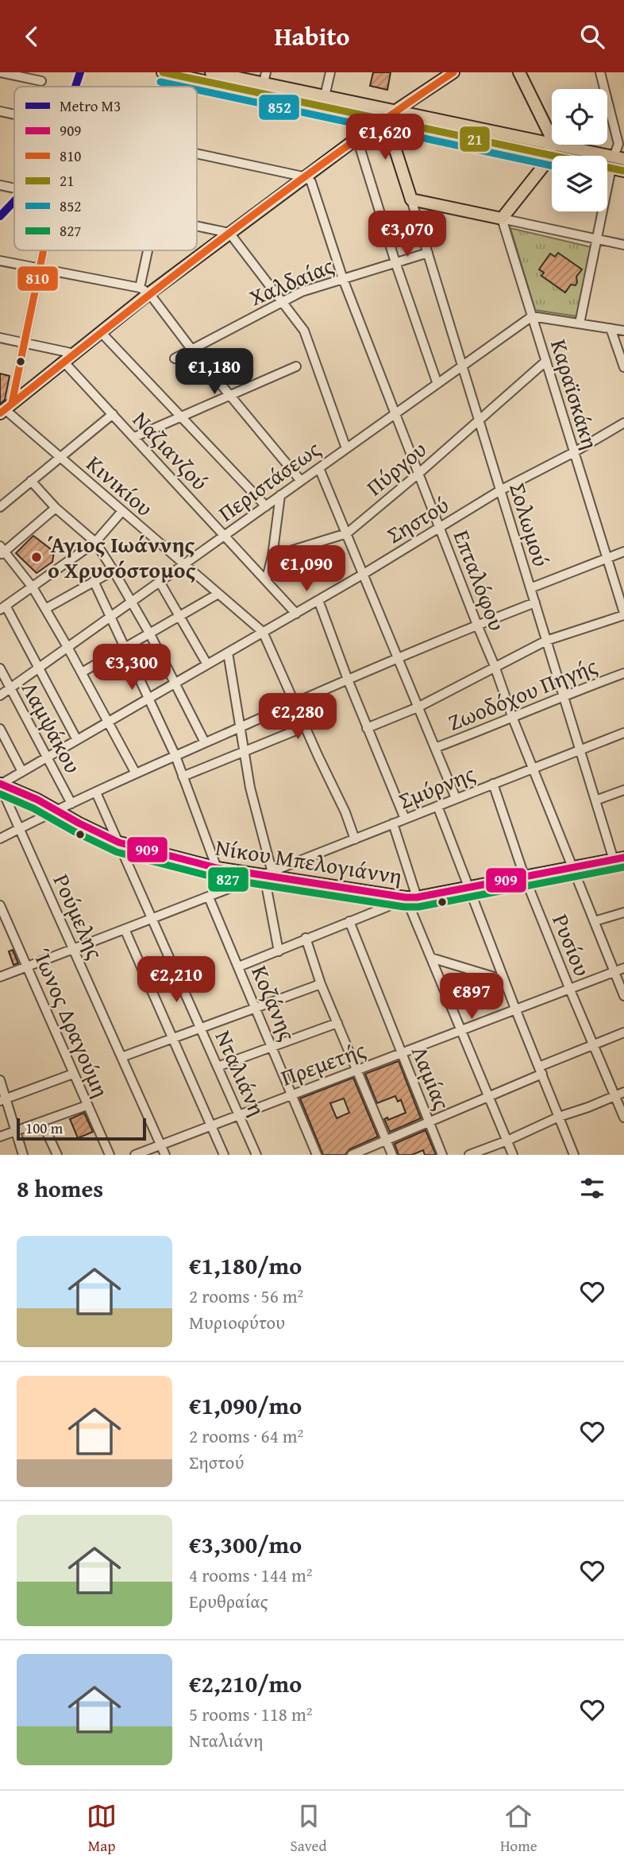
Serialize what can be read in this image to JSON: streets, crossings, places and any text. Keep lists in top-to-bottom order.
{
  "streets": {
    "main road": ["Νίκου Μπελογιάννη"],
    "street": [
      "Χαλδαίας",
      "Καραϊσκάκη",
      "Ναζιανζού",
      "Πύργου",
      "Περιστάσεως",
      "Κινικίου",
      "Σηστού",
      "Σολωμού",
      "Επταλόφου",
      "Ζωοδόχου Πηγής",
      "Λαμψάκου",
      "Σμύρνης",
      "Ρούμελης",
      "Ρυσίου",
      "Κοζάνης",
      "Ίωνος Δραγούμη",
      "Πρεμετής",
      "Νταλιάνη",
      "Λαμίας"
    ]
  },
  "crossings": [
    ["Χαλδαίας", "Σολωμού"],
    ["Χαλδαίας", "Επταλόφου"],
    ["Καραϊσκάκη", "Πύργου"],
    ["Καραϊσκάκη", "Περιστάσεως"],
    ["Καραϊσκάκη", "Σηστού"],
    ["Ναζιανζού", "Περιστάσεως"],
    ["Ναζιανζού", "Σηστού"],
    ["Πύργου", "Σολωμού"],
    ["Πύργου", "Επταλόφου"],
    ["Περιστάσεως", "Κινικίου"],
    ["Περιστάσεως", "Σολωμού"],
    ["Περιστάσεως", "Επταλόφου"],
    ["Περιστάσεως", "Λαμψάκου"],
    ["Κινικίου", "Σηστού"],
    ["Σηστού", "Σολωμού"],
    ["Σηστού", "Επταλόφου"],
    ["Σηστού", "Λαμψάκου"],
    ["Σηστού", "Νίκου Μπελογιάννη"],
    ["Σηστού", "Ρούμελης"],
    ["Σολωμού", "Ζωοδόχου Πηγής"],
    ["Σολωμού", "Σμύρνης"],
    ["Σολωμού", "Νίκου Μπελογιάννη"],
    ["Επταλόφου", "Ζωοδόχου Πηγής"],
    ["Επταλόφου", "Σμύρνης"],
    ["Επταλόφου", "Νίκου Μπελογιάννη"],
    ["Επταλόφου", "Πρεμετής"],
    ["Σμύρνης", "Νίκου Μπελογιάννη"],
    ["Σμύρνης", "Ρούμελης"],
    ["Σμύρνης", "Ρυσίου"],
    ["Σμύρνης", "Κοζάνης"],
    ["Σμύρνης", "Ίωνος Δραγούμη"],
    ["Σμύρνης", "Νταλιάνη"],
    ["Νίκου Μπελογιάννη", "Ρούμελης"],
    ["Νίκου Μπελογιάννη", "Ρυσίου"],
    ["Νίκου Μπελογιάννη", "Νταλιάνη"],
    ["Ρούμελης", "Πρεμετής"],
    ["Ρυσίου", "Πρεμετής"],
    ["Κοζάνης", "Πρεμετής"],
    ["Πρεμετής", "Νταλιάνη"],
    ["Πρεμετής", "Λαμίας"]
  ],
  "places": ["Άγιος Ιωάννης ο Χρυσόστομος"],
  "lines": [
    "metro line Μ3",
    "transit line 810",
    "transit line 21",
    "transit line 852",
    "transit line 909",
    "transit line 827"
  ],
  "legend": [
    "Metro Μ3",
    "909",
    "810",
    "21",
    "852",
    "827"
  ],
  "scale_bar": "100 m",
  "page": {
    "header": "Habito",
    "price": [
      "€1,620",
      "€3,070",
      "€1,180",
      "€1,090",
      "€3,300",
      "€2,280",
      "€2,210",
      "€897"
    ],
    "scale": "100 m",
    "heading": "8 homes",
    "list": [
      {
        "name": "€1,180/mo",
        "note": "2 rooms · 56 m² · Μυριοφύτου"
      },
      {
        "name": "€1,090/mo",
        "note": "2 rooms · 64 m² · Σηστού"
      },
      {
        "name": "€3,300/mo",
        "note": "4 rooms · 144 m² · Ερυθραίας"
      },
      {
        "name": "€2,210/mo",
        "note": "5 rooms · 118 m² · Νταλιάνη"
      }
    ],
    "tabs": ["Map", "Saved", "Home"]
  }
}
